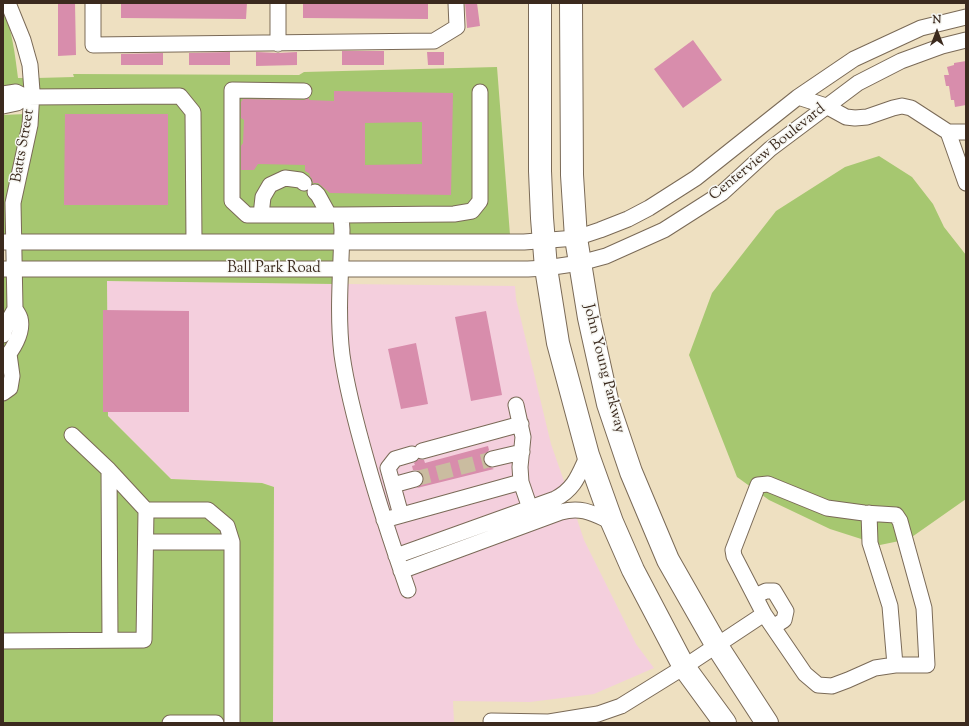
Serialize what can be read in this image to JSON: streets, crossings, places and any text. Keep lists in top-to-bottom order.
{
  "streets": {
    "highway": ["John Young Parkway"],
    "street": ["Batts Street", "Centerview Boulevard", "Ball Park Road"]
  },
  "crossings": [
    ["Batts Street", "Ball Park Road"],
    ["Centerview Boulevard", "Ball Park Road"],
    ["Centerview Boulevard", "John Young Parkway"]
  ],
  "north": "top"
}
